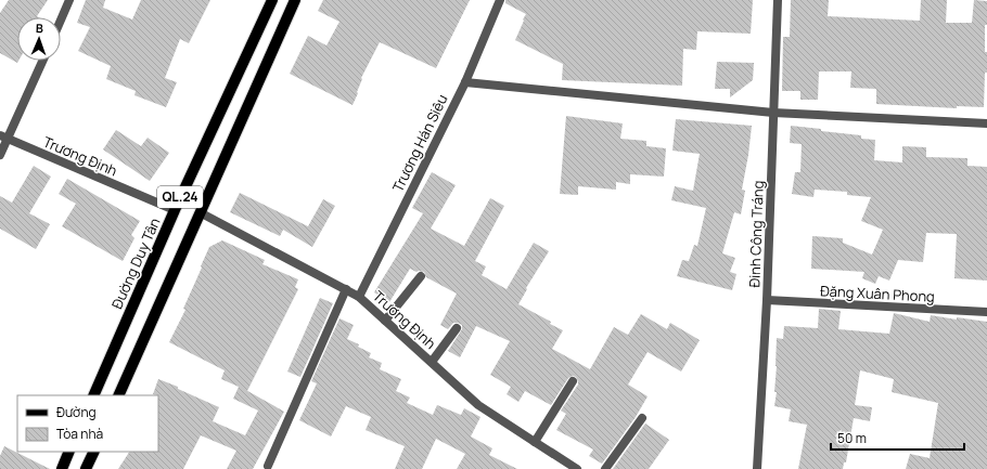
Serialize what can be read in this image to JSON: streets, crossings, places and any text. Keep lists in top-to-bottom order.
{
  "streets": {
    "main road": ["QL.24", "Đường Duy Tân"],
    "street": [
      "Trương Hán Siêu",
      "Trương Định",
      "Đinh Công Tráng",
      "Đặng Xuân Phong"
    ]
  },
  "crossings": [
    ["Trương Hán Siêu", "Trương Định"],
    ["Trương Định", "QL.24"],
    ["Trương Định", "Đường Duy Tân"],
    ["Đinh Công Tráng", "Đặng Xuân Phong"]
  ],
  "legend": ["Đường", "Tòa nhà"],
  "scale_bar": "50 m",
  "north": "top"
}
